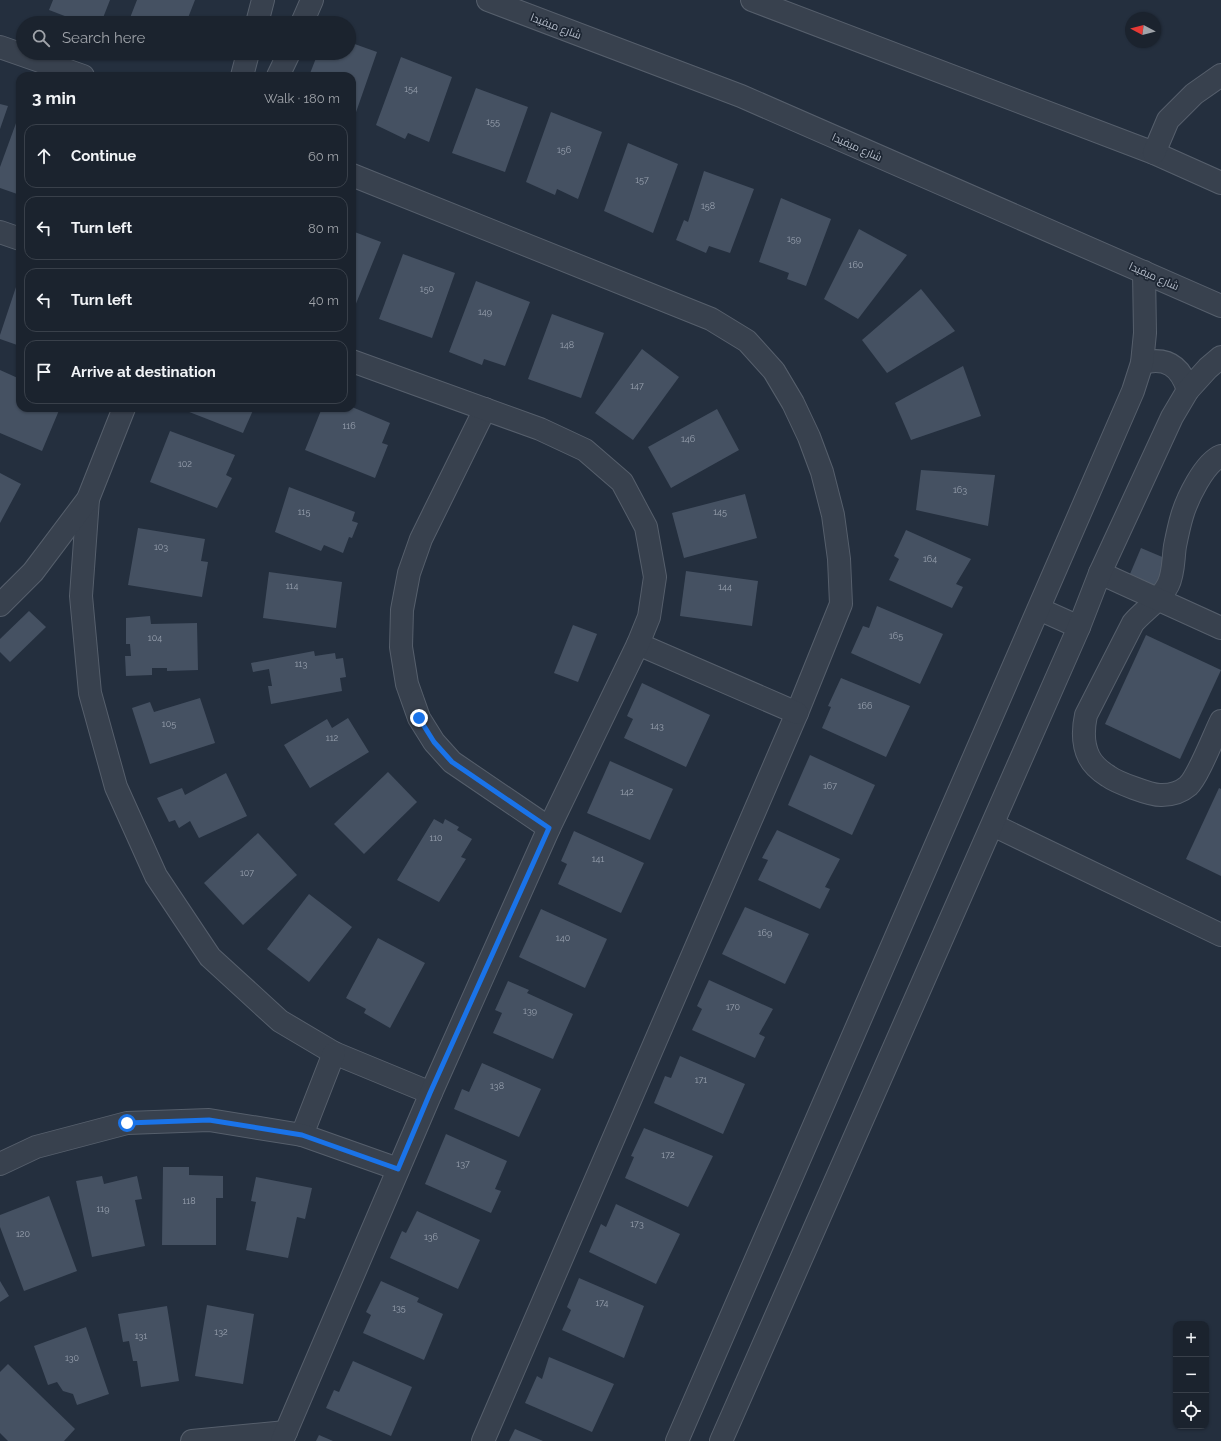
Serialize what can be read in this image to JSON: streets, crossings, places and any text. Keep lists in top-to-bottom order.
{
  "streets": {
    "street": ["شارع ميفيدا"]
  },
  "house_numbers": [
    "154",
    "155",
    "156",
    "157",
    "158",
    "159",
    "160",
    "150",
    "149",
    "148",
    "147",
    "116",
    "146",
    "102",
    "163",
    "115",
    "145",
    "103",
    "164",
    "114",
    "144",
    "165",
    "104",
    "113",
    "166",
    "105",
    "143",
    "112",
    "167",
    "142",
    "110",
    "141",
    "107",
    "169",
    "140",
    "170",
    "139",
    "171",
    "138",
    "172",
    "137",
    "118",
    "119",
    "173",
    "120",
    "136",
    "174",
    "135",
    "132",
    "131",
    "130"
  ],
  "north": "left",
  "page": {
    "search": "Search here",
    "heading": ["3 min", "Walk · 180 m"],
    "list": [
      ["Continue", "60 m"],
      ["Turn left", "80 m"],
      ["Turn left", "40 m"],
      "Arrive at destination"
    ],
    "map_buttons": ["+", "−"]
  }
}
